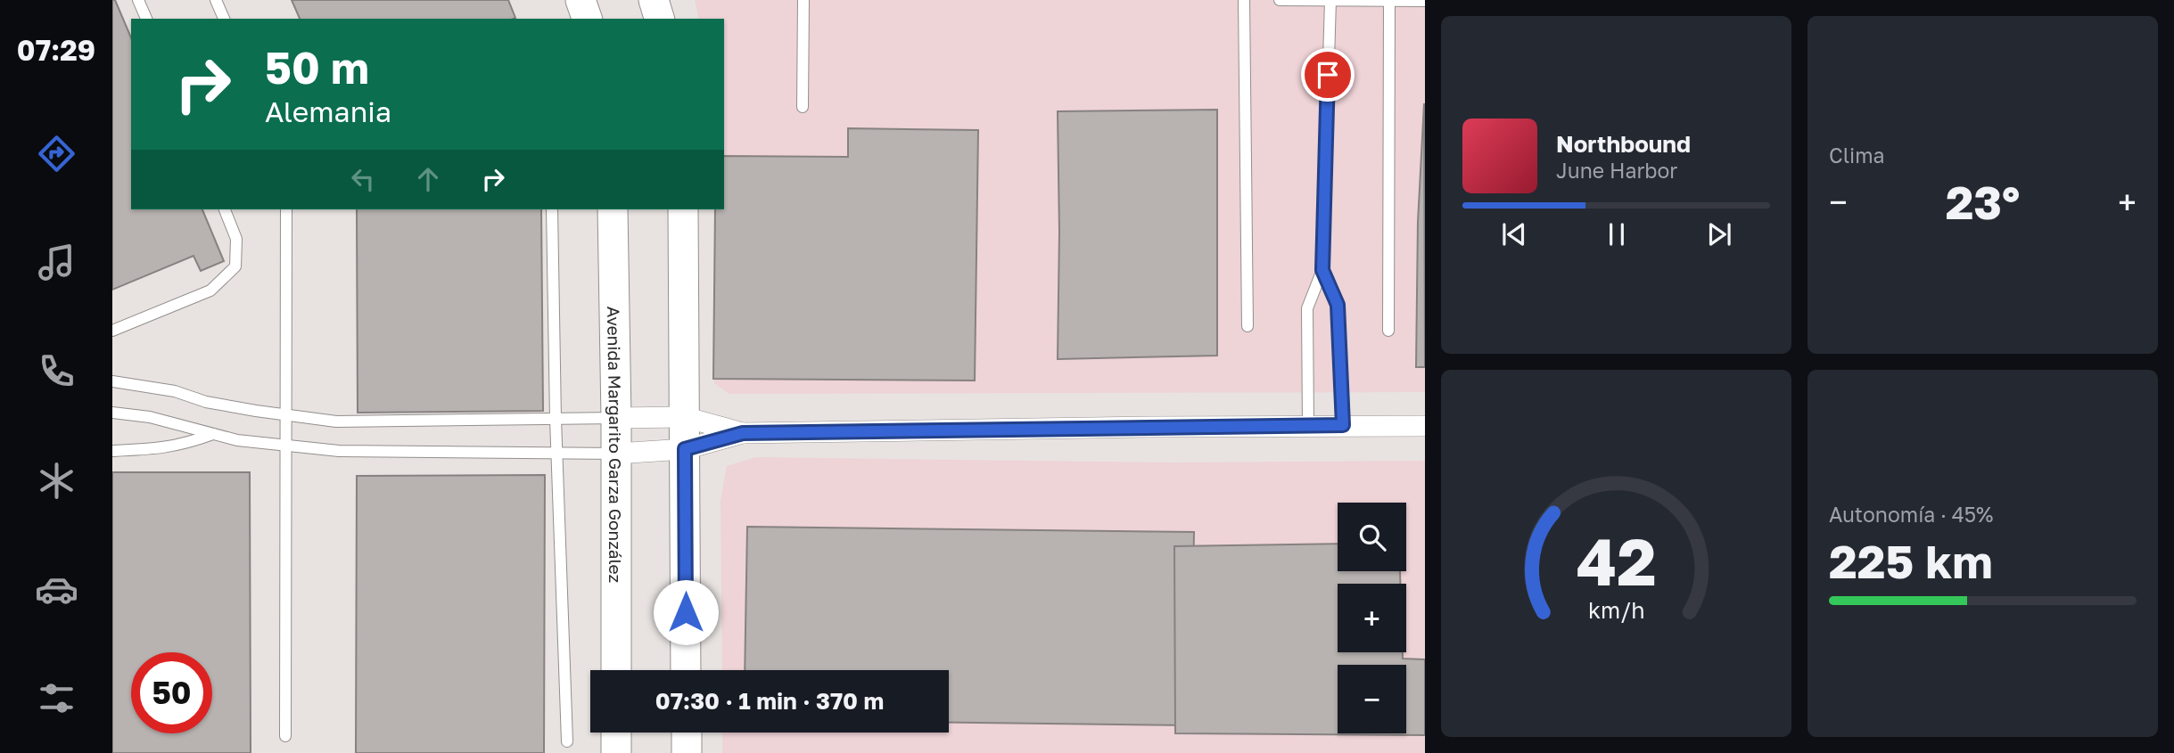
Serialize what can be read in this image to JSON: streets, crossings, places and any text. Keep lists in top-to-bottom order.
{
  "streets": {
    "main road": ["Avenida Margarito Garza González"]
  },
  "page": {
    "tabs": "07:29",
    "tile": [
      "Clima",
      ["Autonomía · 45%", "225 km"]
    ],
    "turn": ["50 m", "Alemania"],
    "song": ["Northbound", "June Harbor"],
    "heat": ["−", "23°", "+"],
    "map_buttons": ["+", "−"],
    "limit": "50",
    "trip": "07:30 · 1 min · 370 m",
    "gauge": ["42", "km/h"]
  }
}
